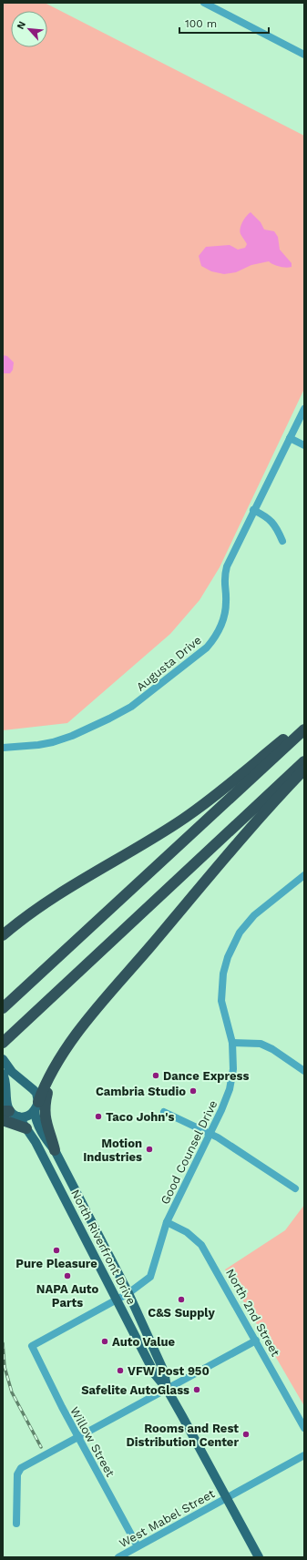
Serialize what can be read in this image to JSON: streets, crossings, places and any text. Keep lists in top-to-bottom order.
{
  "streets": {
    "main road": ["North Riverfront Drive"],
    "street": [
      "Augusta Drive",
      "Good Counsel Drive",
      "North 2nd Street",
      "Willow Street",
      "West Mabel Street"
    ]
  },
  "crossings": [
    ["Good Counsel Drive", "North Riverfront Drive"],
    ["Good Counsel Drive", "North 2nd Street"],
    ["Good Counsel Drive", "Willow Street"],
    ["North Riverfront Drive", "West Mabel Street"],
    ["Willow Street", "West Mabel Street"]
  ],
  "places": [
    "Dance Express",
    "Cambria Studio",
    "Taco John's",
    "Motion Industries",
    "Pure Pleasure",
    "NAPA Auto Parts",
    "C&S Supply",
    "Auto Value",
    "VFW Post 950",
    "Safelite AutoGlass",
    "Rooms and Rest Distribution Center"
  ],
  "scale_bar": "100 m",
  "north": "top left"
}
